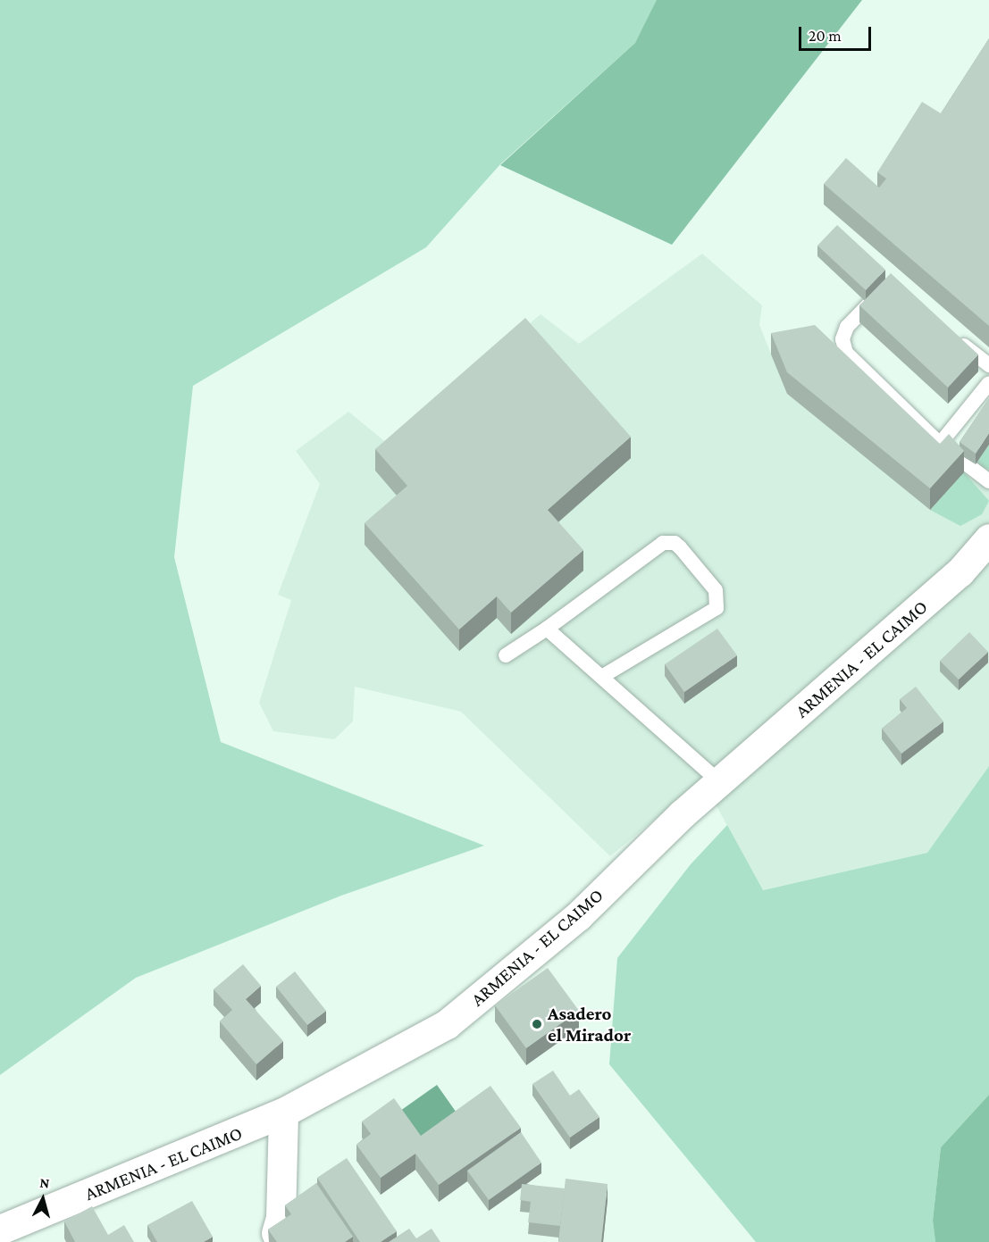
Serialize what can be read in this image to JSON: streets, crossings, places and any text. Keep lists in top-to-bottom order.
{
  "streets": {
    "main road": ["ARMENIA - EL CAIMO"]
  },
  "places": ["Asadero el Mirador"],
  "scale_bar": "20 m",
  "north": "top"
}
